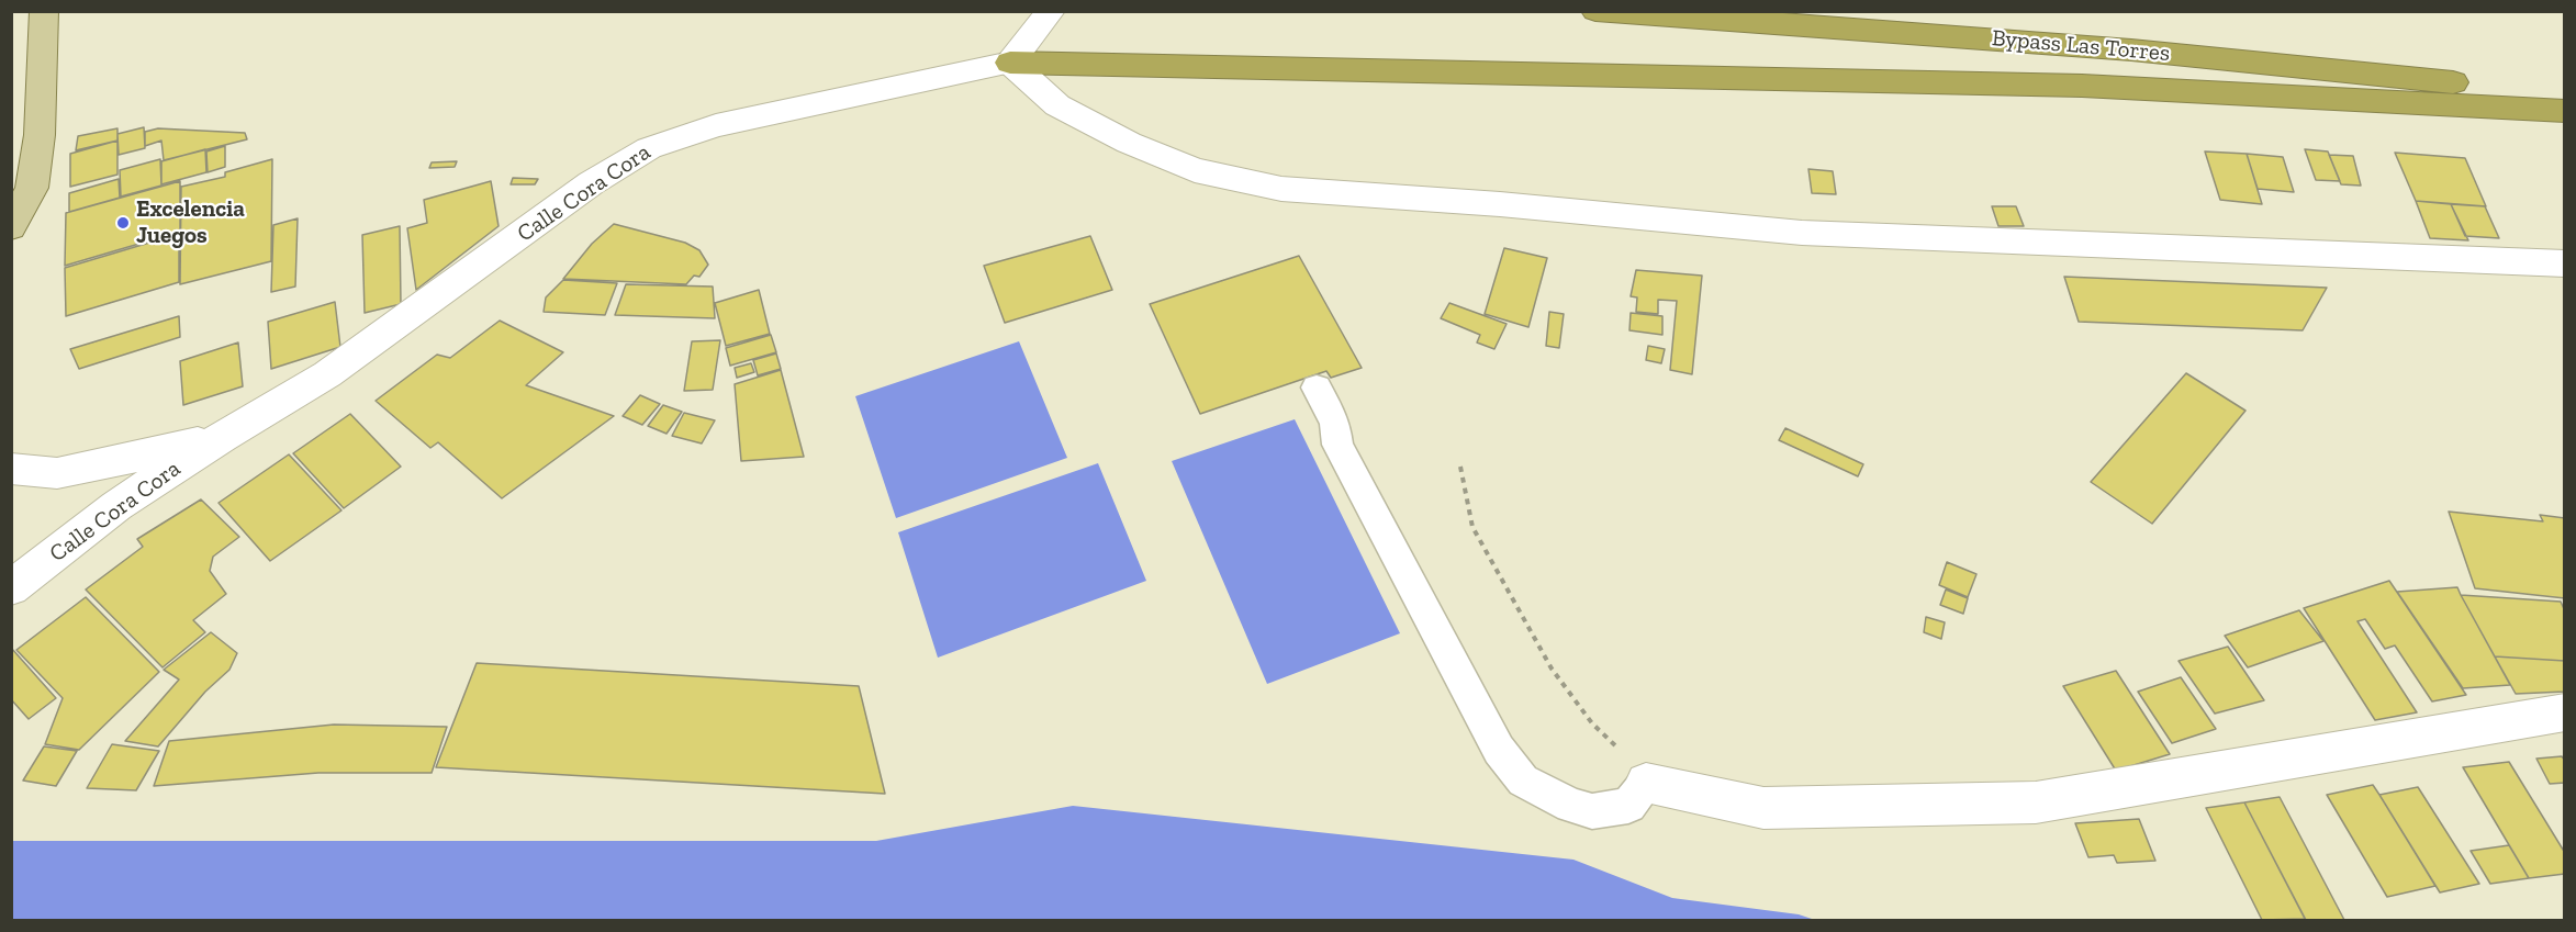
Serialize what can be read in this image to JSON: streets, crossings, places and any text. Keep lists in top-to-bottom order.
{
  "streets": {
    "highway": ["Bypass Las Torres"],
    "street": ["Calle Cora Cora"]
  },
  "places": ["Excelencia Juegos"]
}
